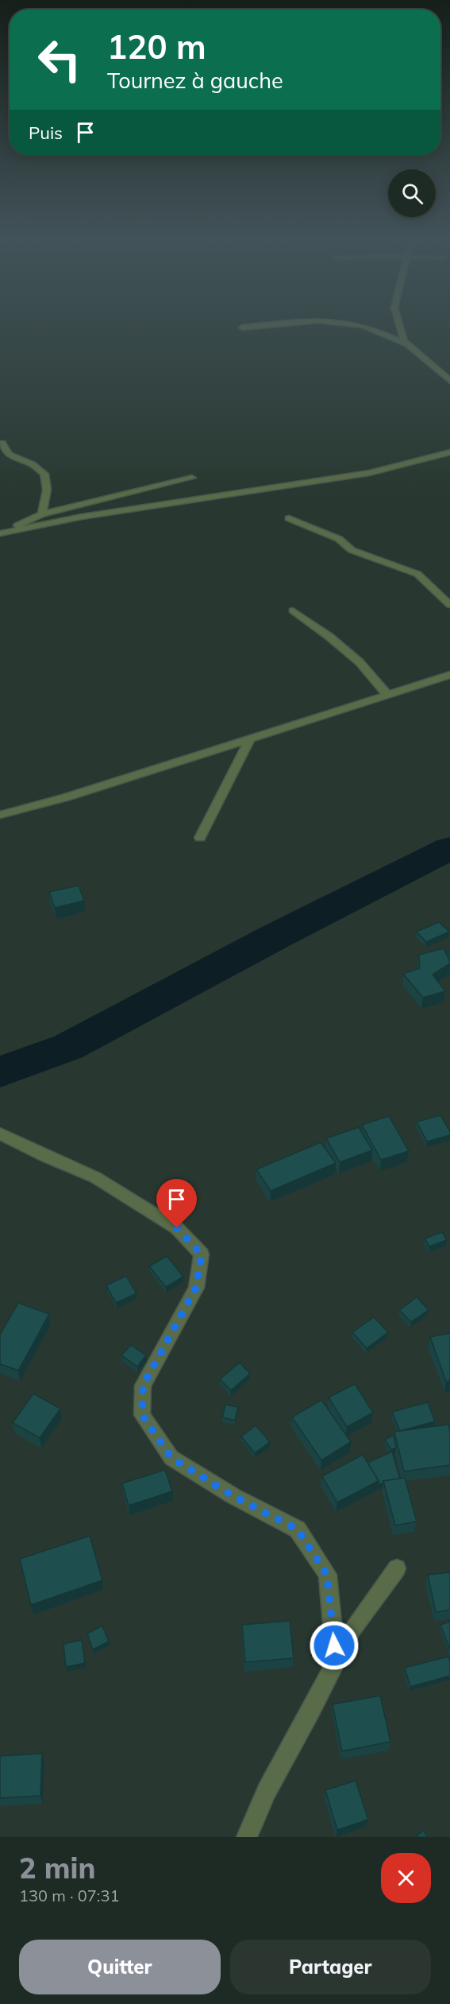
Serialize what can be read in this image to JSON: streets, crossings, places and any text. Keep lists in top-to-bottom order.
{
  "page": {
    "turn": ["120 m", "Tournez à gauche"],
    "then": "Puis",
    "heading": ["2 min", "130 m · 07:31"],
    "buttons": ["Quitter", "Partager"]
  }
}
